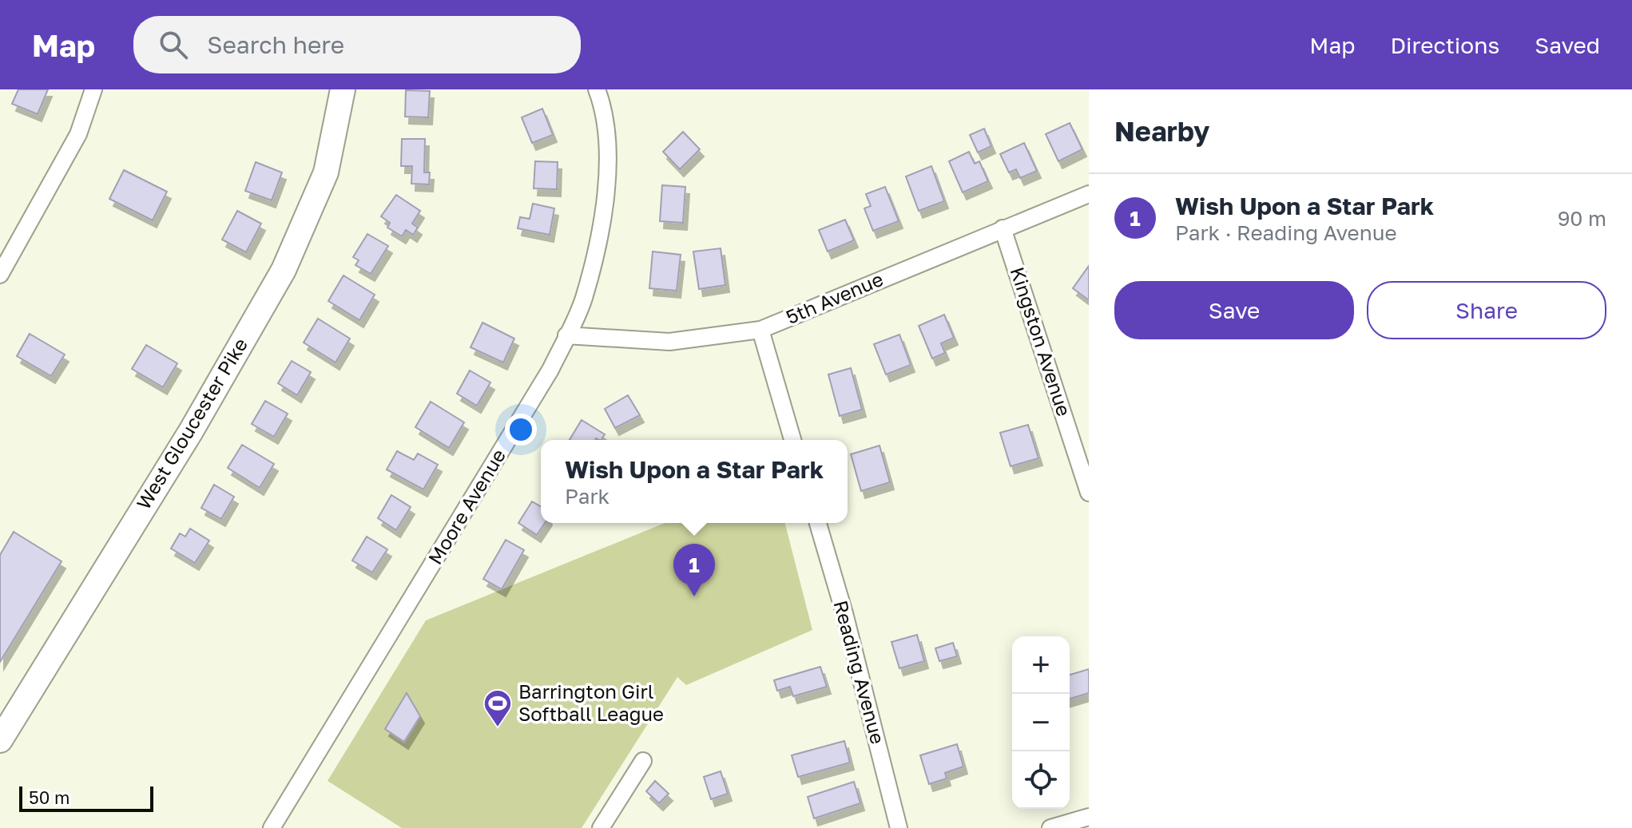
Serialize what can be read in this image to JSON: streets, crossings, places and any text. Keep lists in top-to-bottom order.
{
  "streets": {
    "main road": ["West Gloucester Pike"],
    "street": [
      "5th Avenue",
      "Kingston Avenue",
      "Moore Avenue",
      "Reading Avenue"
    ]
  },
  "crossings": [
    ["5th Avenue", "Kingston Avenue"],
    ["5th Avenue", "Moore Avenue"]
  ],
  "places": {
    "sports": ["Barrington Girl Softball League"]
  },
  "scale_bar": "50 m",
  "page": {
    "header": "Map",
    "search": "Search here",
    "nav": ["Map", "Directions", "Saved"],
    "heading": "Nearby",
    "list": [
      {
        "mark": "1",
        "name": "Wish Upon a Star Park",
        "note": "Park · Reading Avenue",
        "value": "90 m"
      }
    ],
    "buttons": ["Save", "Share"],
    "popup": ["Wish Upon a Star Park", "Park"],
    "pins": "1",
    "map_buttons": ["+", "−"],
    "scale": "50 m"
  }
}
